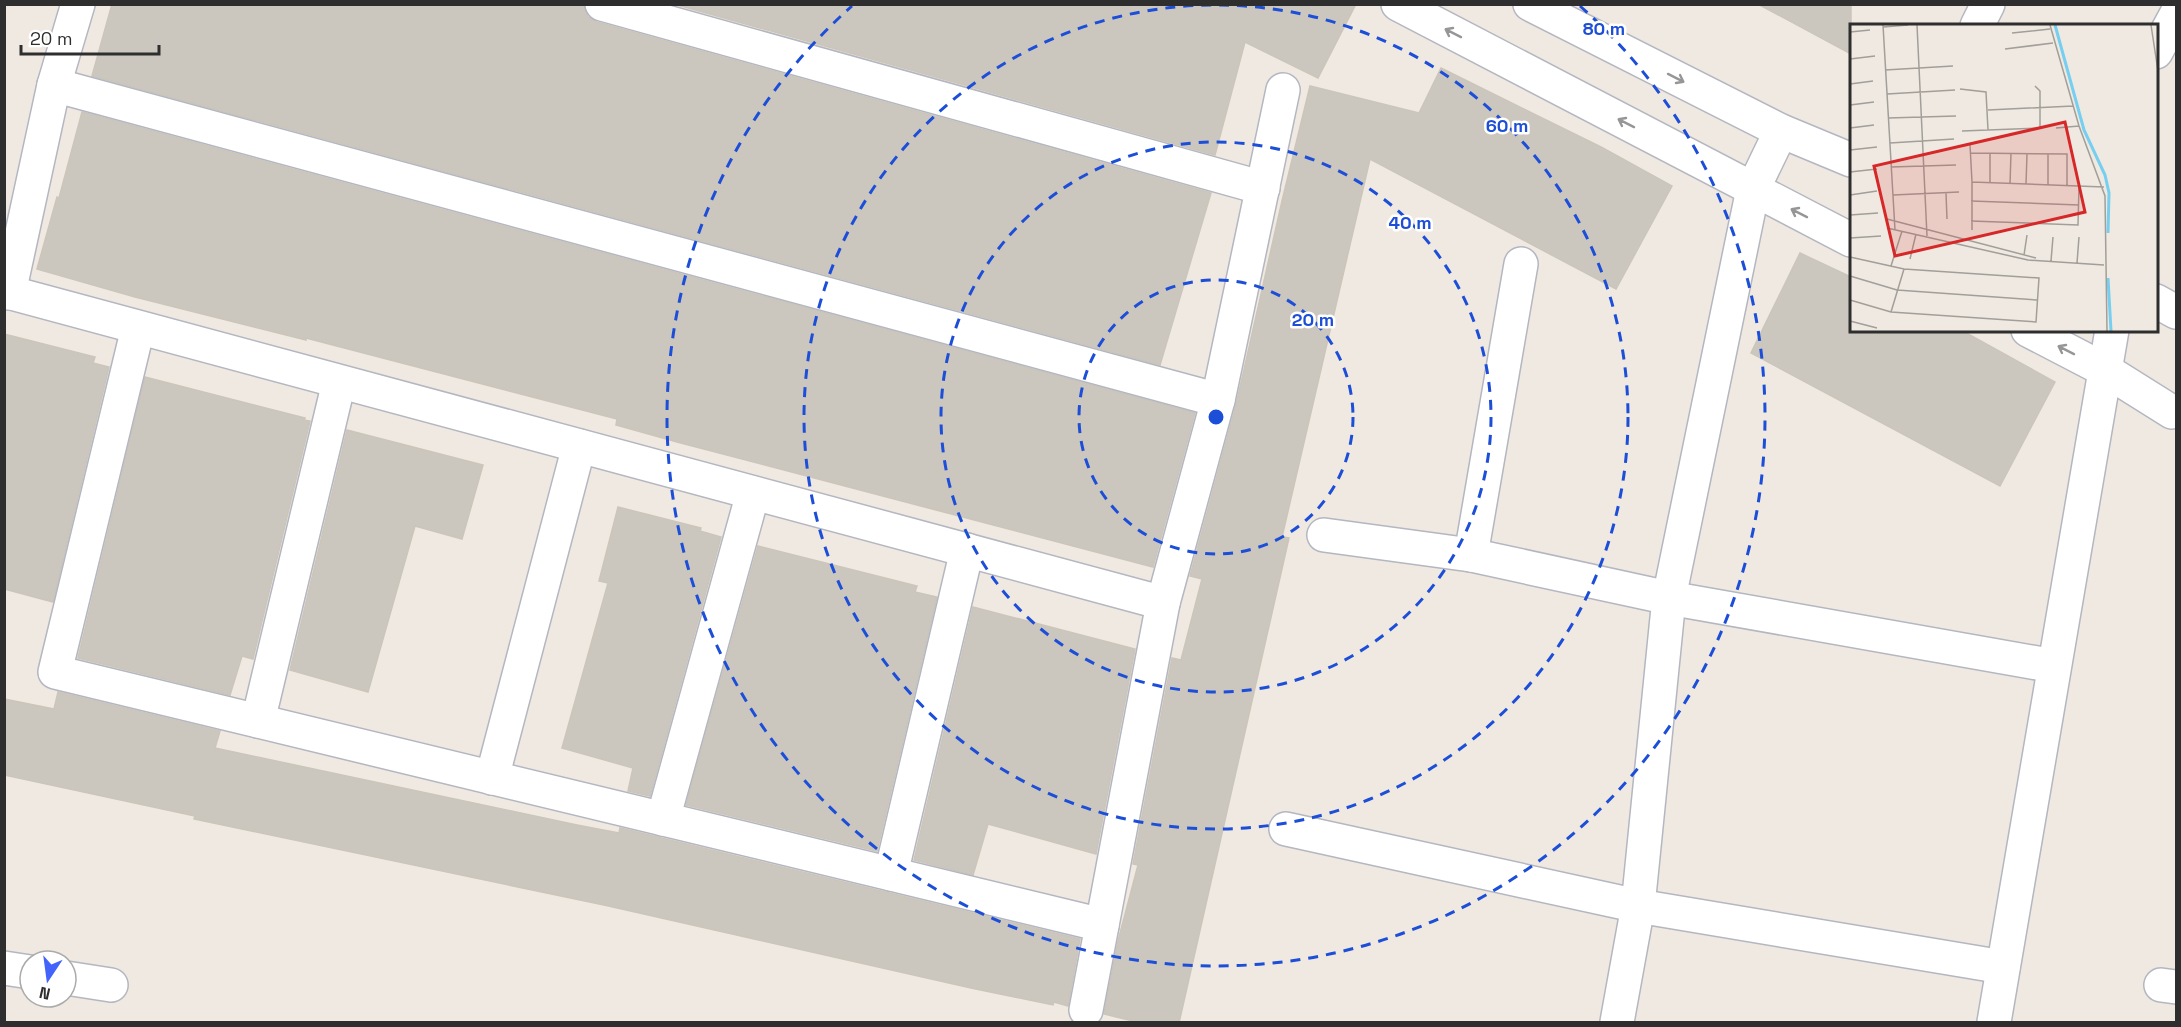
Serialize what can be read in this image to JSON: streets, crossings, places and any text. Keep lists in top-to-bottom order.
{
  "scale_bar": "20 m",
  "north": "bottom",
  "rings": [
    "80 m",
    "60 m",
    "40 m",
    "20 m"
  ]
}
